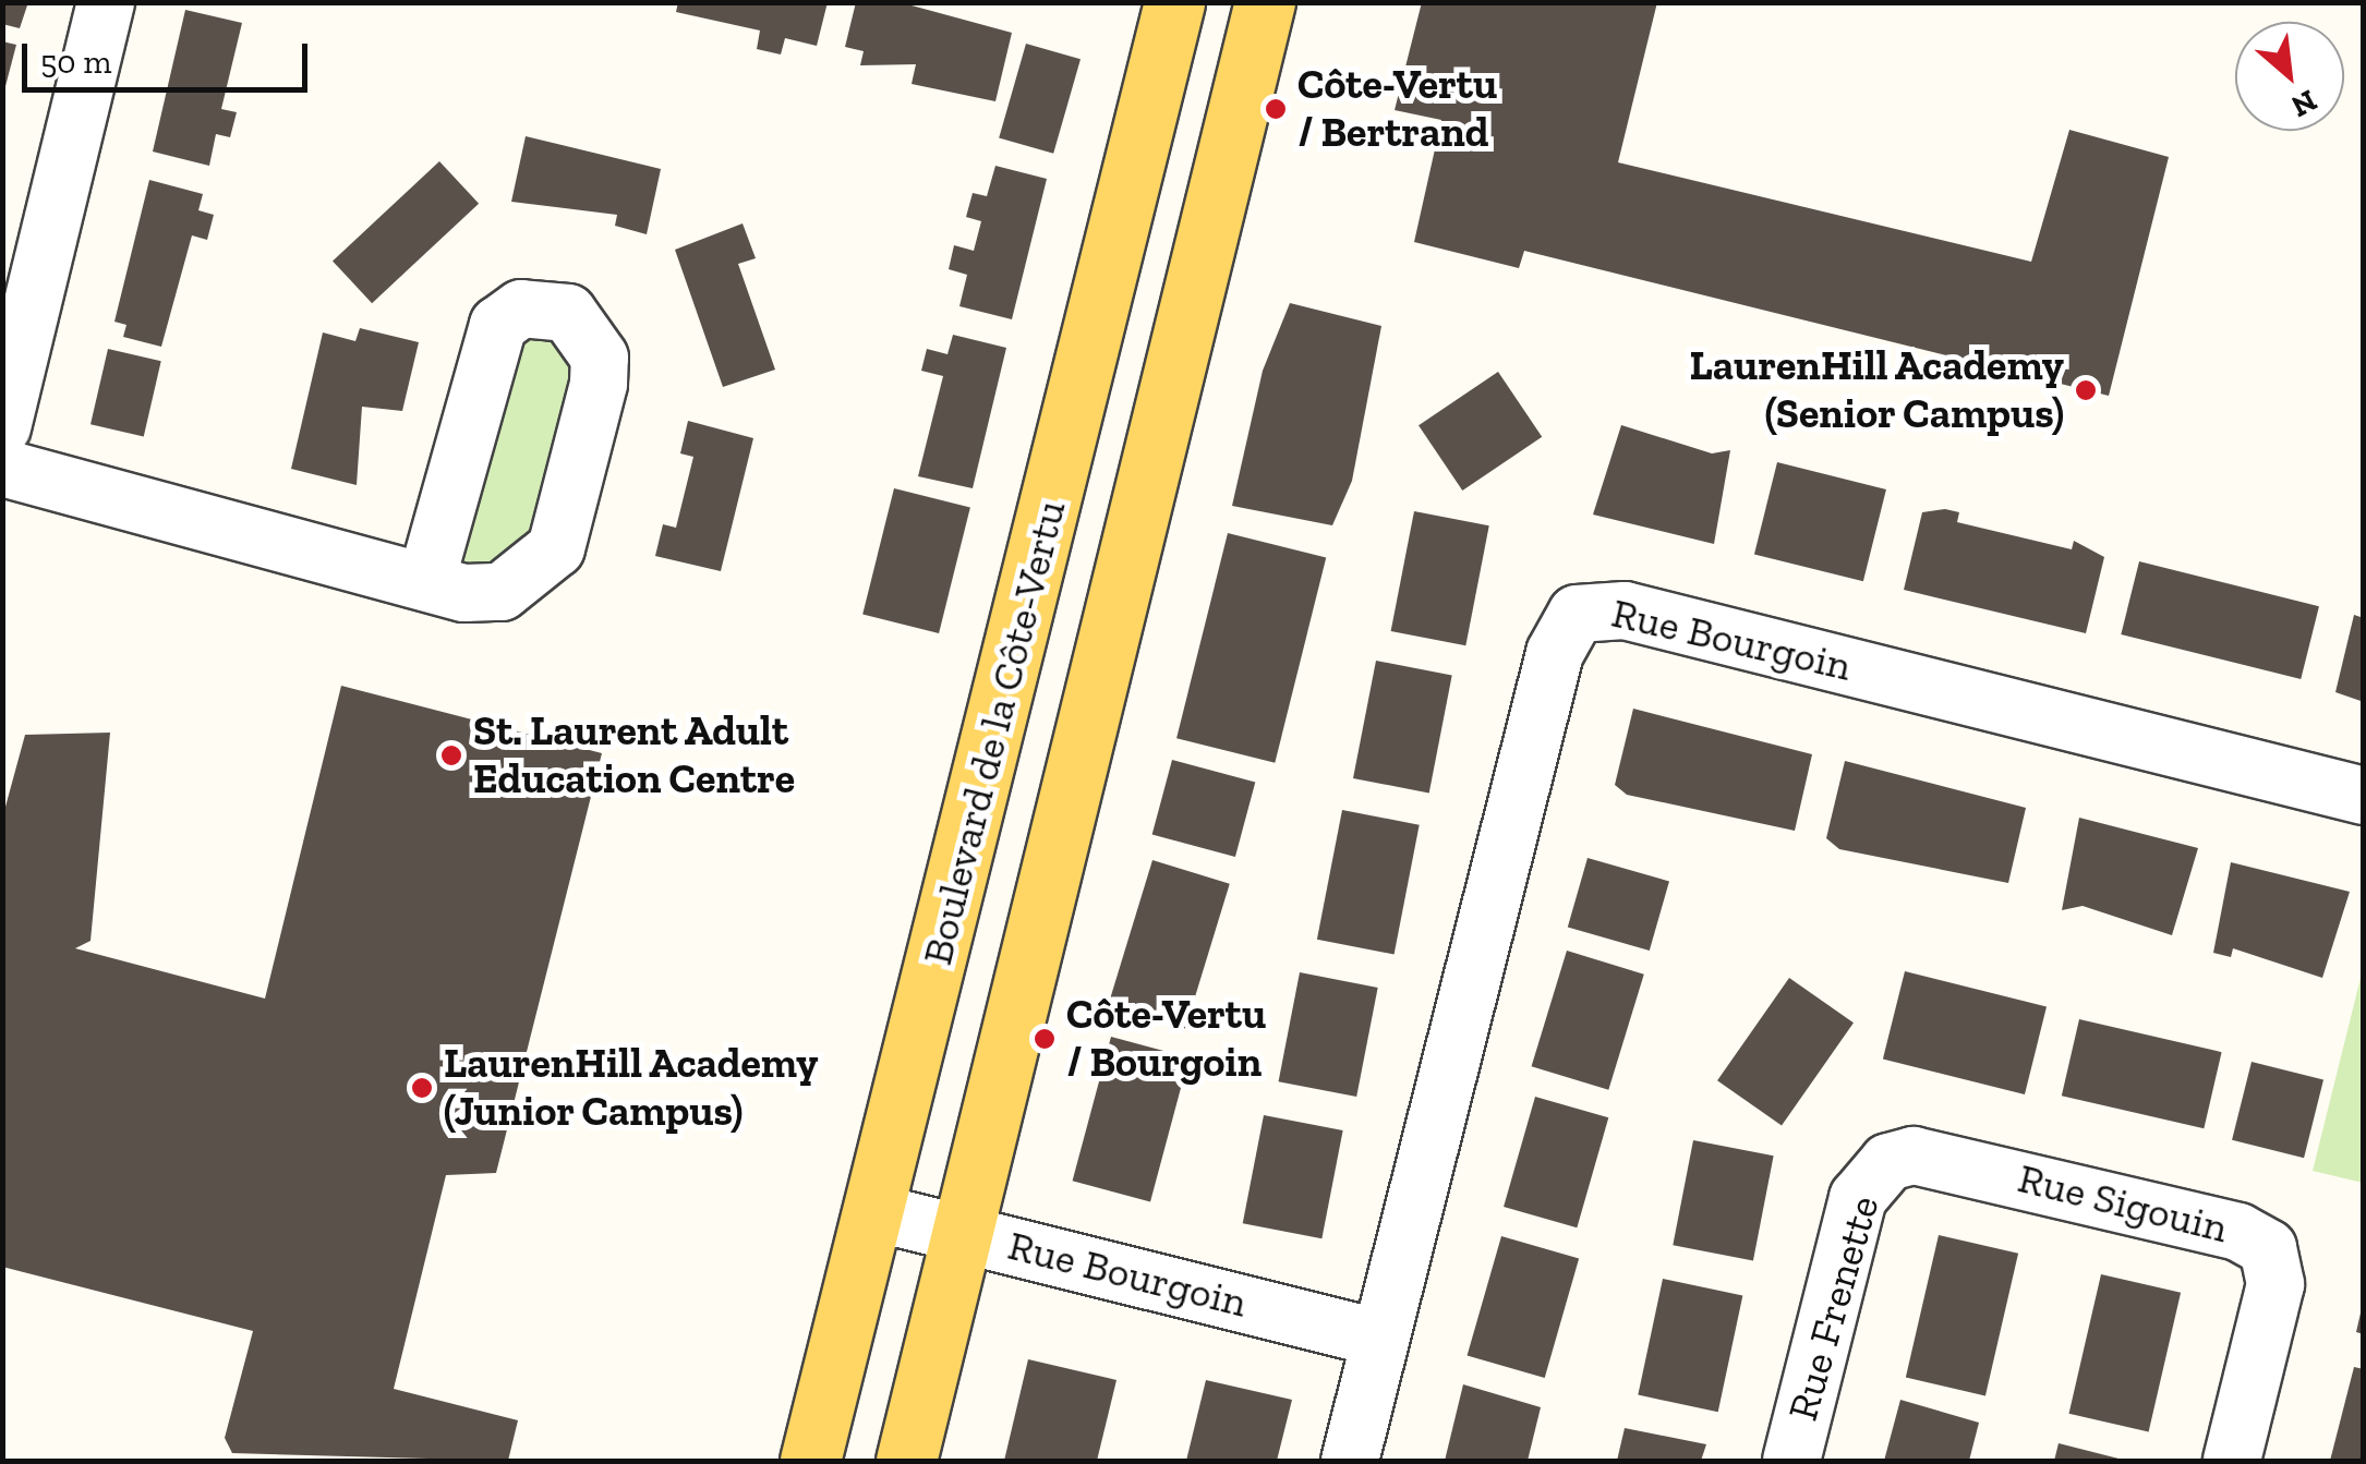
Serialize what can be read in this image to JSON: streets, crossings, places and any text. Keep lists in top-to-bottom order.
{
  "streets": {
    "main road": ["Boulevard de la Côte-Vertu"],
    "street": ["Rue Bourgoin", "Rue Sigouin", "Rue Frenette"]
  },
  "crossings": [
    ["Rue Bourgoin", "Boulevard de la Côte-Vertu"],
    ["Rue Sigouin", "Rue Frenette"]
  ],
  "places": [
    "Côte-Vertu / Bertrand",
    "LaurenHill Academy (Senior Campus)",
    "St. Laurent Adult Education Centre",
    "Côte-Vertu / Bourgoin",
    "LaurenHill Academy (Junior Campus)"
  ],
  "scale_bar": "50 m",
  "north": "bottom right"
}
